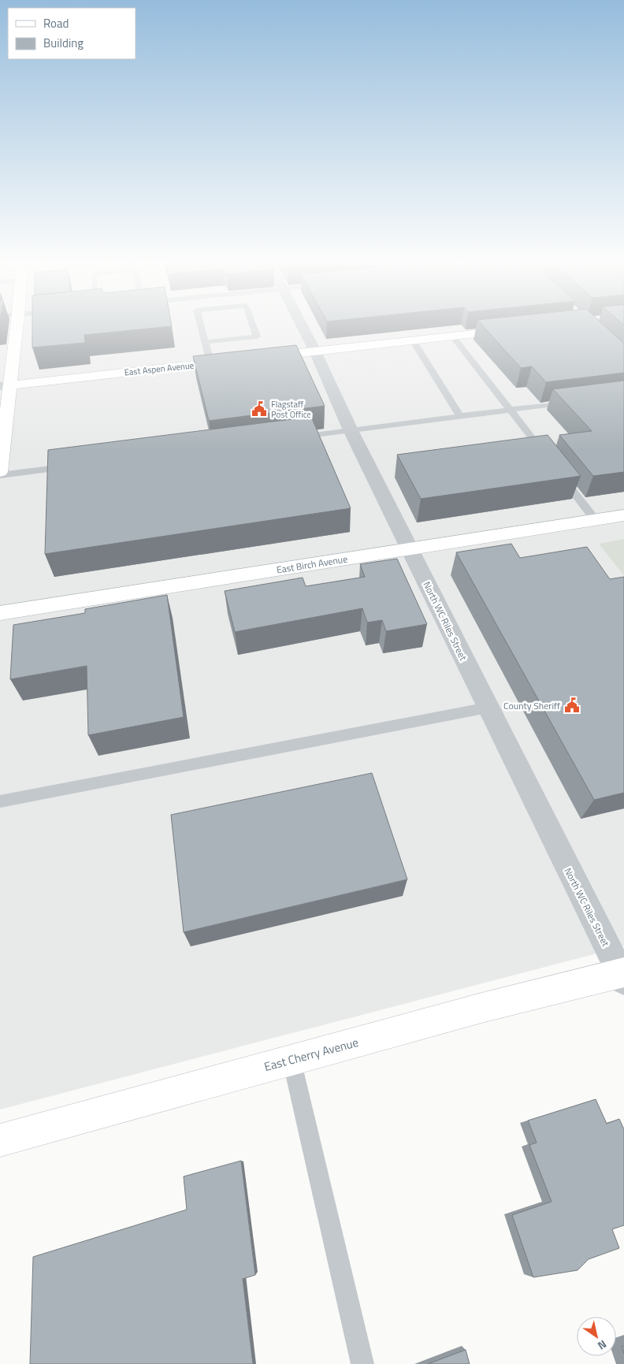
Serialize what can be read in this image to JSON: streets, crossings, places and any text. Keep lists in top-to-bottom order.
{
  "streets": {
    "street": [
      "East Aspen Avenue",
      "East Birch Avenue",
      "North WC Riles Street",
      "East Cherry Avenue"
    ]
  },
  "crossings": [
    ["East Birch Avenue", "North WC Riles Street"],
    ["North WC Riles Street", "East Cherry Avenue"]
  ],
  "places": {
    "public building": ["Flagstaff Post Office", "County Sheriff"]
  },
  "legend": ["Road", "Building"],
  "north": "bottom right"
}
